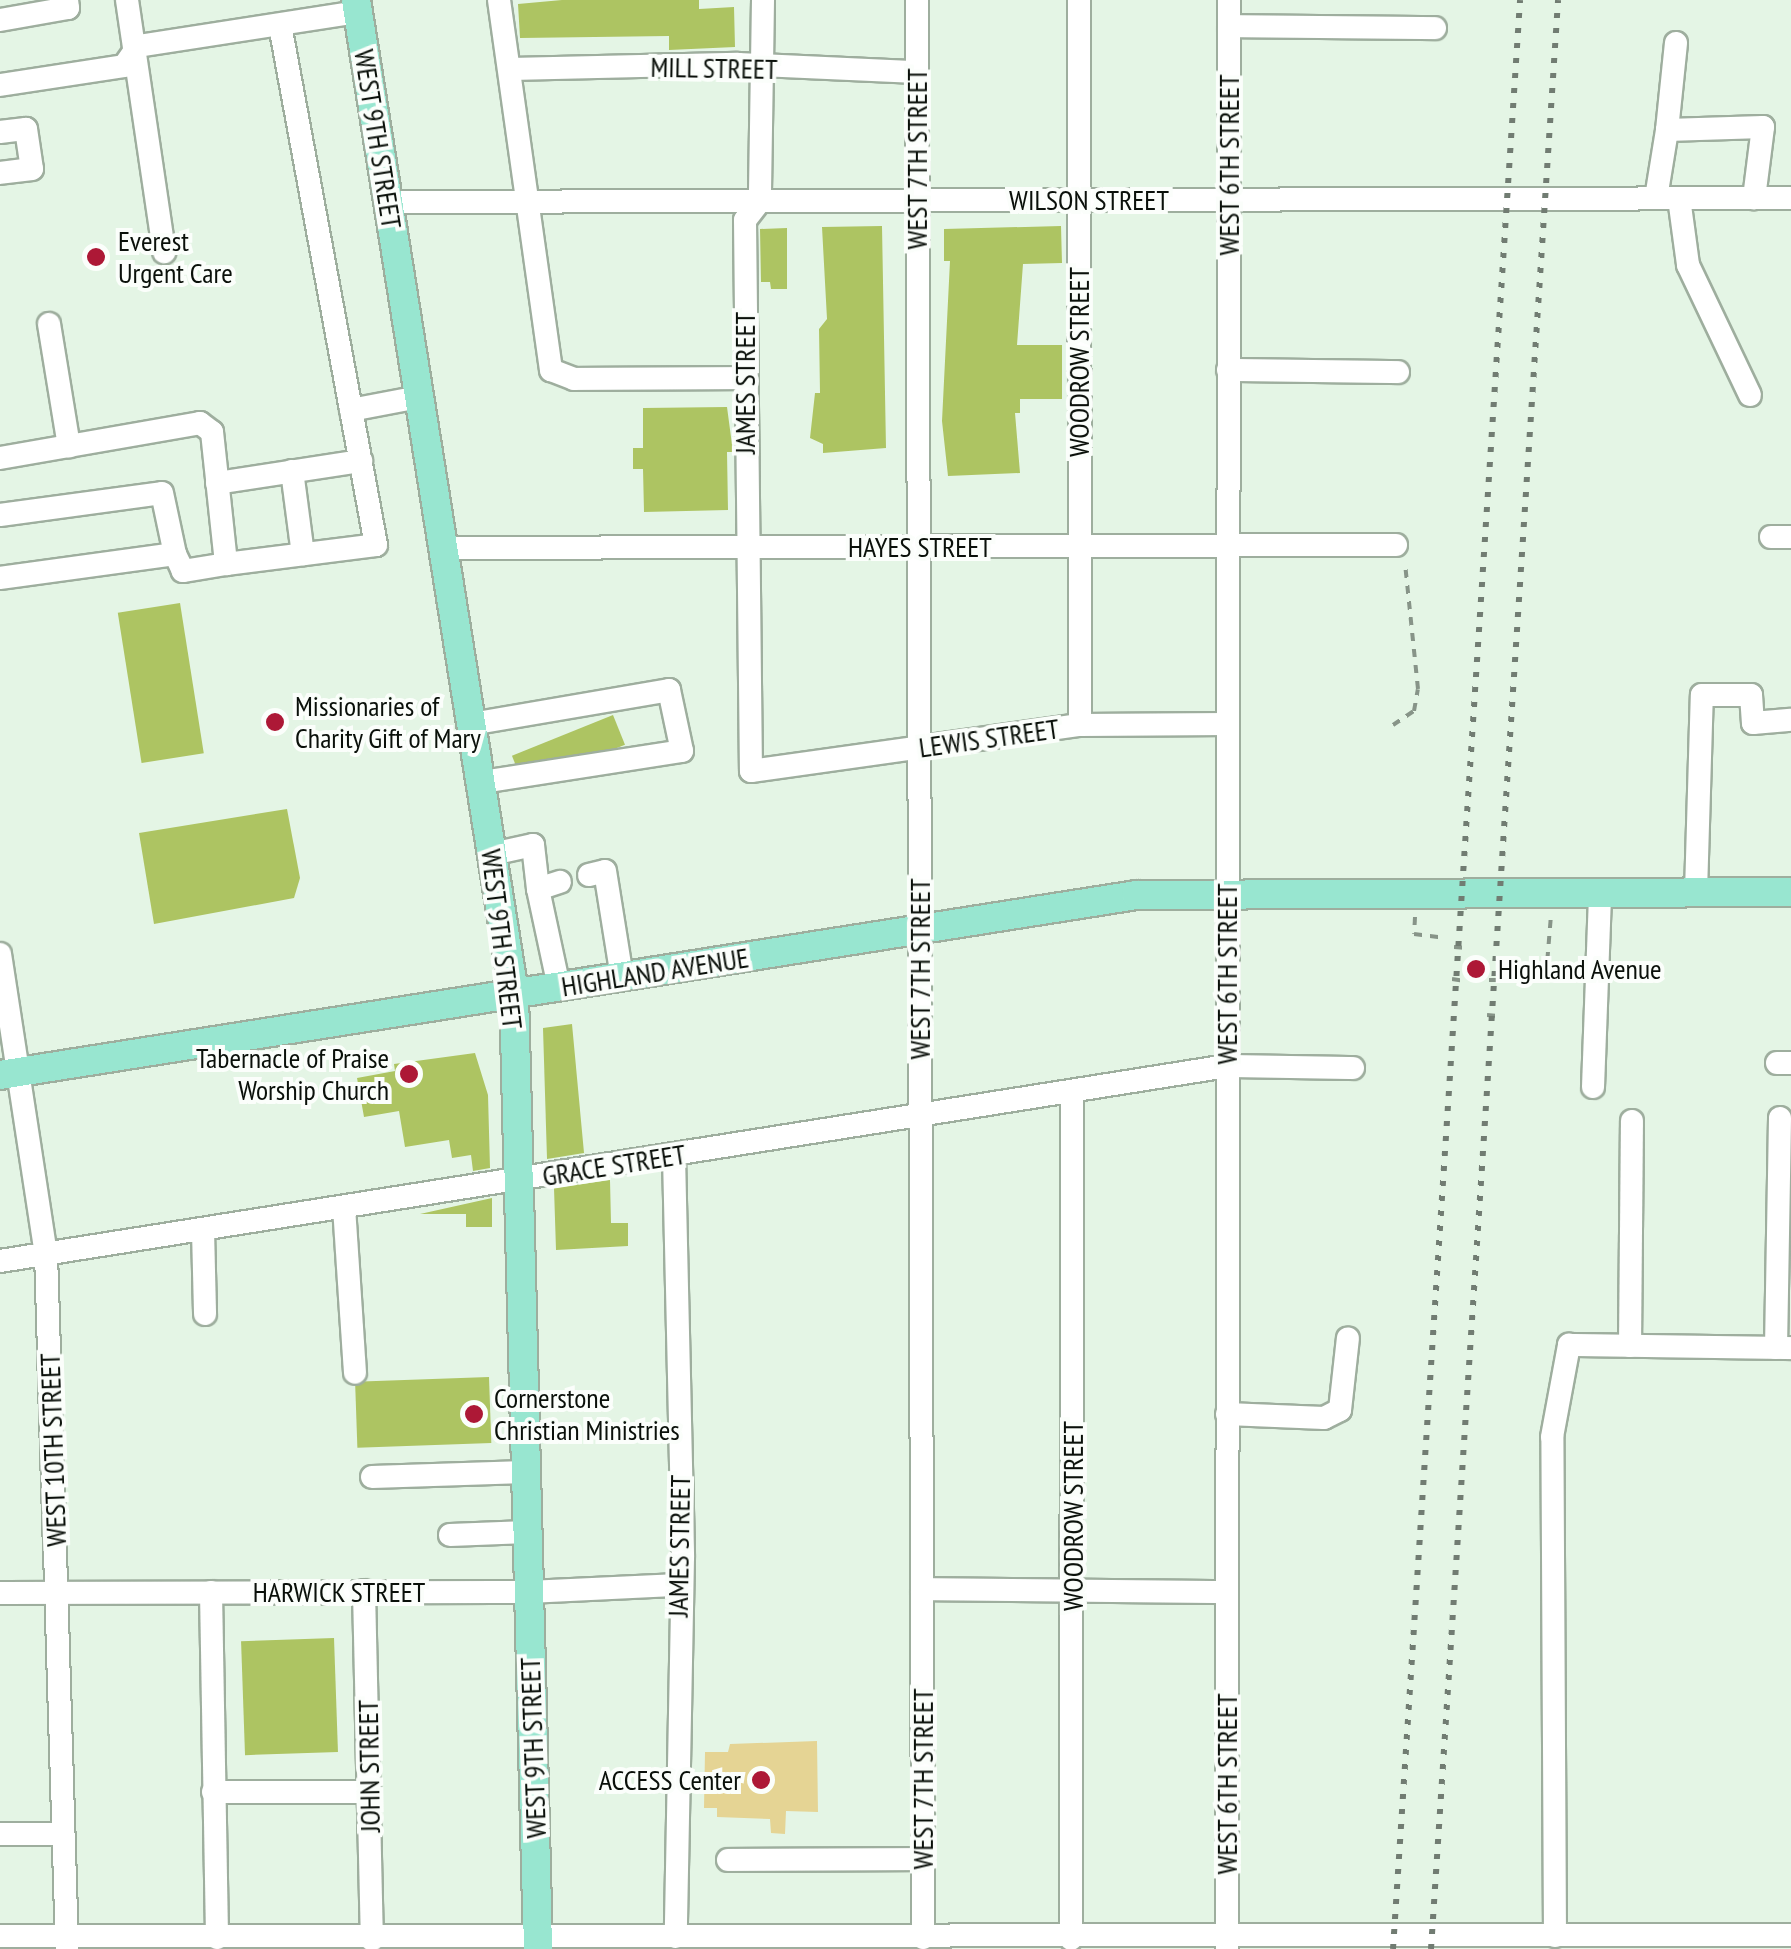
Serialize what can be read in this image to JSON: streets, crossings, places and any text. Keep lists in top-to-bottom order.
{
  "streets": {
    "main road": ["WEST 9TH STREET", "HIGHLAND AVENUE"],
    "street": [
      "MILL STREET",
      "WEST 7TH STREET",
      "WEST 6TH STREET",
      "WILSON STREET",
      "WOODROW STREET",
      "JAMES STREET",
      "HAYES STREET",
      "LEWIS STREET",
      "GRACE STREET",
      "WEST 10TH STREET",
      "HARWICK STREET",
      "JOHN STREET"
    ]
  },
  "crossings": [
    ["MILL STREET", "WEST 7TH STREET"],
    ["MILL STREET", "JAMES STREET"],
    ["WEST 9TH STREET", "WILSON STREET"],
    ["WEST 9TH STREET", "HAYES STREET"],
    ["WEST 9TH STREET", "HIGHLAND AVENUE"],
    ["WEST 9TH STREET", "GRACE STREET"],
    ["WEST 9TH STREET", "HARWICK STREET"],
    ["WEST 7TH STREET", "WILSON STREET"],
    ["WEST 7TH STREET", "HAYES STREET"],
    ["WEST 7TH STREET", "LEWIS STREET"],
    ["WEST 7TH STREET", "HIGHLAND AVENUE"],
    ["WEST 7TH STREET", "GRACE STREET"],
    ["WEST 6TH STREET", "WILSON STREET"],
    ["WEST 6TH STREET", "HAYES STREET"],
    ["WEST 6TH STREET", "LEWIS STREET"],
    ["WEST 6TH STREET", "HIGHLAND AVENUE"],
    ["WEST 6TH STREET", "GRACE STREET"],
    ["WILSON STREET", "WOODROW STREET"],
    ["WILSON STREET", "JAMES STREET"],
    ["WOODROW STREET", "HAYES STREET"],
    ["WOODROW STREET", "LEWIS STREET"],
    ["WOODROW STREET", "GRACE STREET"],
    ["JAMES STREET", "HAYES STREET"],
    ["JAMES STREET", "LEWIS STREET"],
    ["JAMES STREET", "GRACE STREET"],
    ["JAMES STREET", "HARWICK STREET"],
    ["HIGHLAND AVENUE", "WEST 10TH STREET"],
    ["GRACE STREET", "WEST 10TH STREET"],
    ["WEST 10TH STREET", "HARWICK STREET"],
    ["HARWICK STREET", "JOHN STREET"]
  ],
  "places": [
    "Everest Urgent Care",
    "Missionaries of Charity Gift of Mary",
    "Highland Avenue",
    "Tabernacle of Praise Worship Church",
    "Cornerstone Christian Ministries",
    "ACCESS Center"
  ]
}
